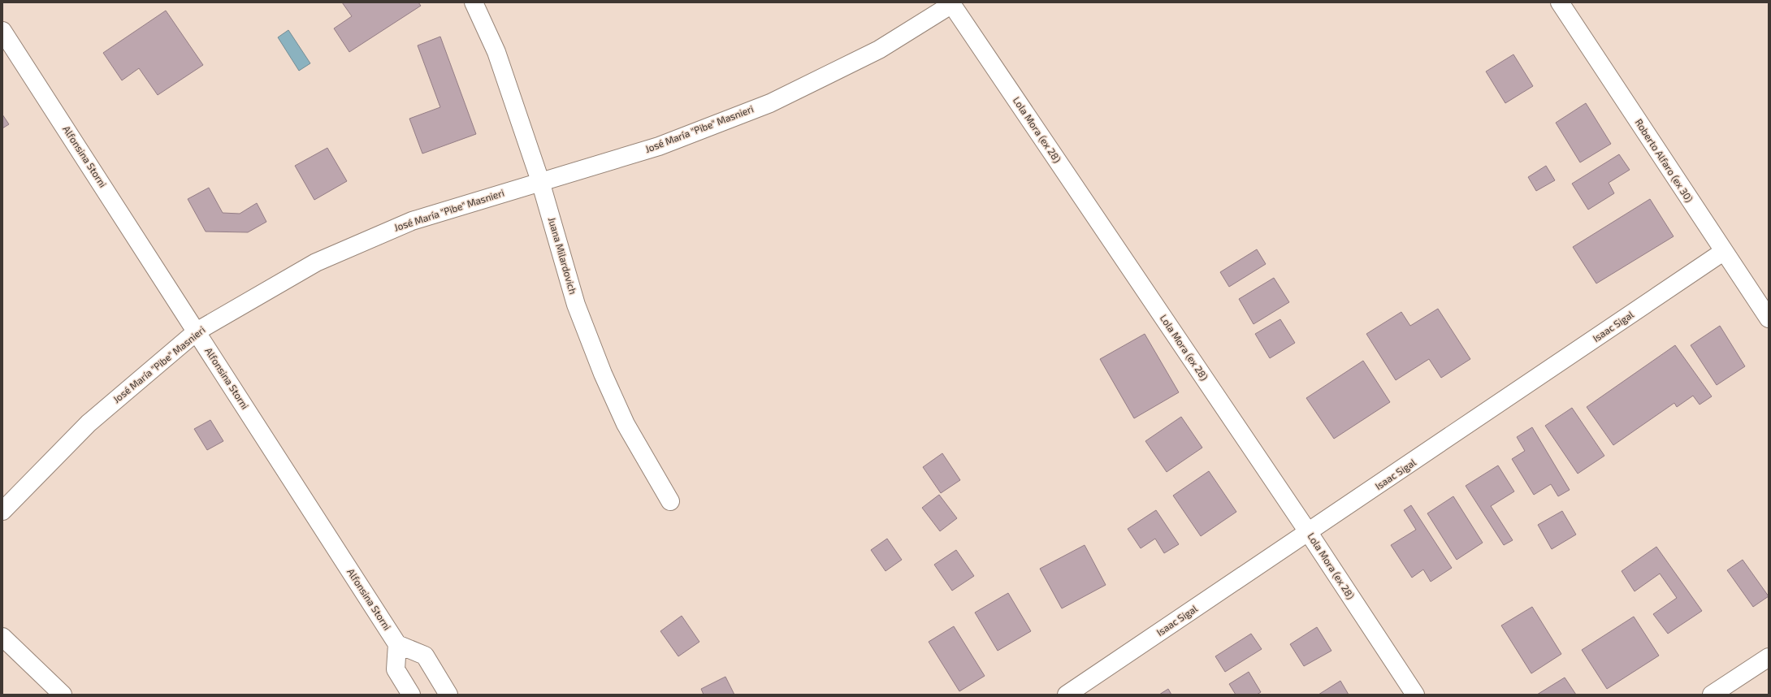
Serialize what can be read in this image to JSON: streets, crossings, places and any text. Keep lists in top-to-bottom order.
{
  "streets": {
    "street": [
      "José María \"Pibe\" Masnieri",
      "Lola Mora (ex 28)",
      "Alfonsina Storni",
      "Roberto Alfaro (ex 30)",
      "Juana Milardovich",
      "Isaac Sigal"
    ]
  },
  "crossings": [
    ["José María \"Pibe\" Masnieri", "Lola Mora (ex 28)"],
    ["José María \"Pibe\" Masnieri", "Alfonsina Storni"],
    ["José María \"Pibe\" Masnieri", "Juana Milardovich"],
    ["Lola Mora (ex 28)", "Isaac Sigal"],
    ["Roberto Alfaro (ex 30)", "Isaac Sigal"]
  ]
}
